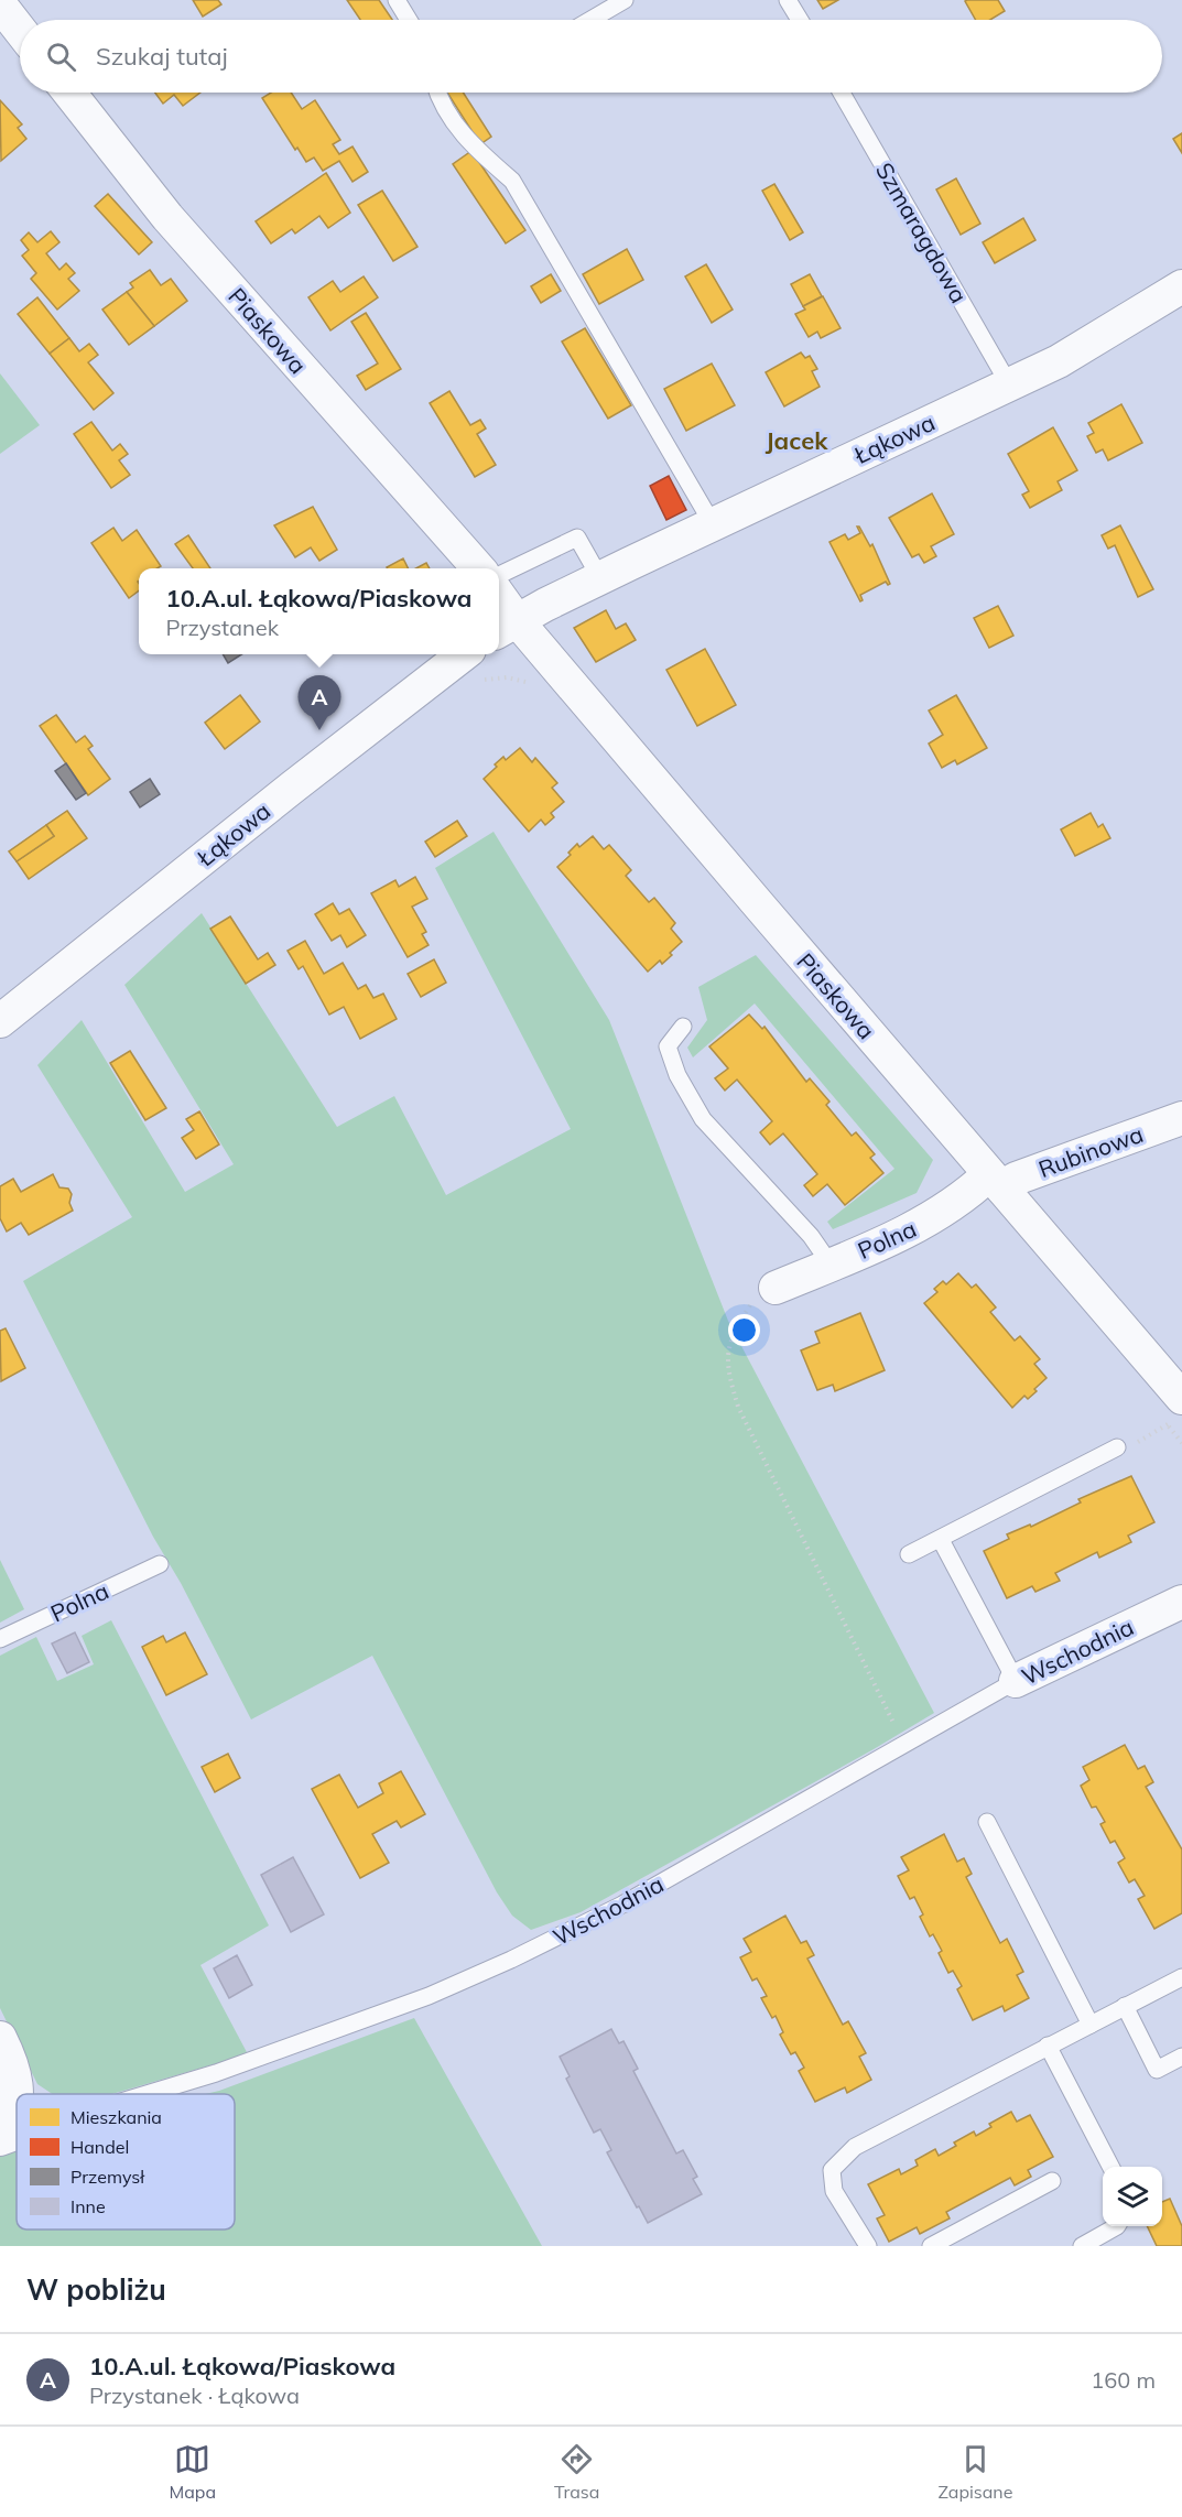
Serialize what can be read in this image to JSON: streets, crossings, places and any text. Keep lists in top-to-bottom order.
{
  "streets": {
    "street": [
      "Piaskowa",
      "Łąkowa",
      "Rubinowa",
      "Polna",
      "Wschodnia"
    ],
    "lane": ["Szmaragdowa"]
  },
  "crossings": [
    ["Szmaragdowa", "Łąkowa"],
    ["Piaskowa", "Łąkowa"],
    ["Piaskowa", "Rubinowa"],
    ["Piaskowa", "Polna"],
    ["Rubinowa", "Polna"]
  ],
  "districts": ["Jacek"],
  "legend": [
    "Mieszkania",
    "Handel",
    "Przemysł",
    "Inne"
  ],
  "page": {
    "search": "Szukaj tutaj",
    "popup": ["10.A.ul. Łąkowa/Piaskowa", "Przystanek"],
    "pins": "A",
    "heading": "W pobliżu",
    "list": [
      {
        "mark": "A",
        "name": "10.A.ul. Łąkowa/Piaskowa",
        "note": "Przystanek · Łąkowa",
        "value": "160 m"
      }
    ],
    "nav": ["Mapa", "Trasa", "Zapisane"]
  }
}
